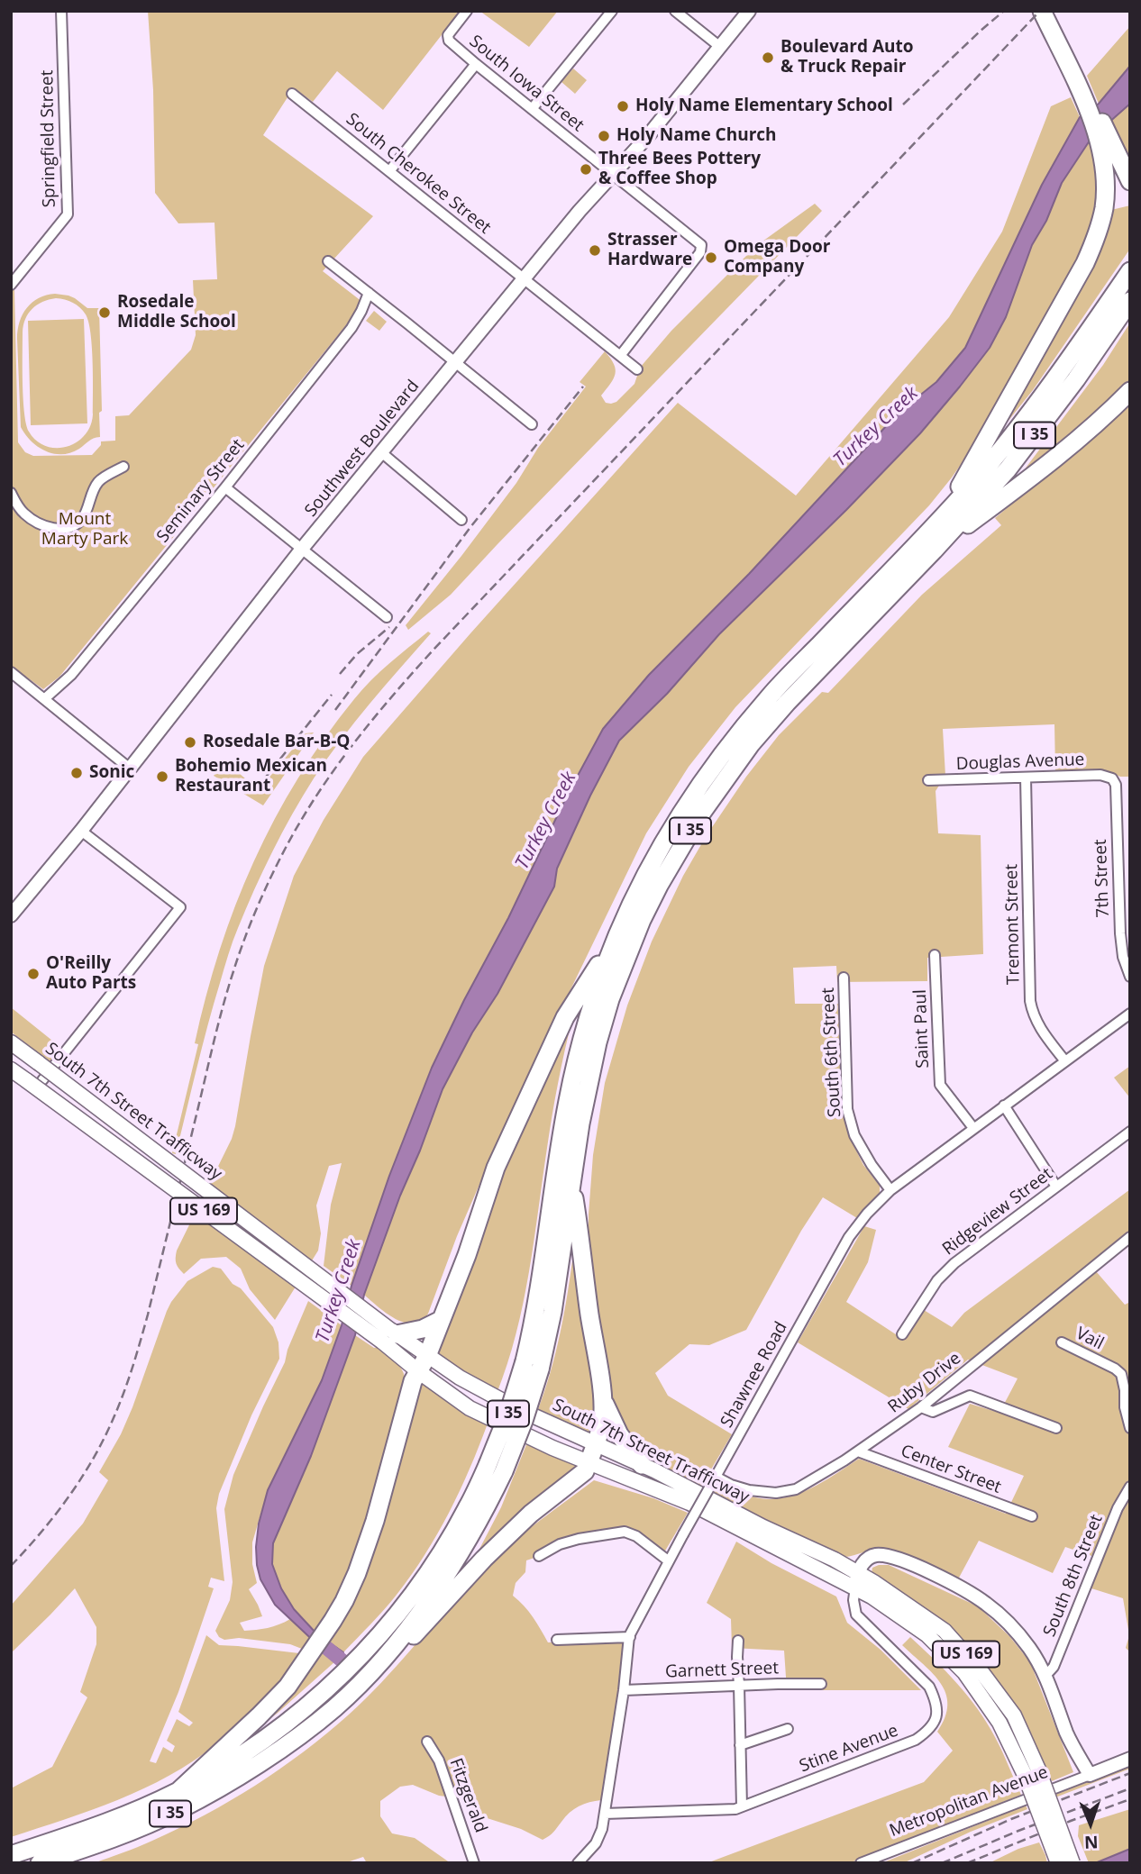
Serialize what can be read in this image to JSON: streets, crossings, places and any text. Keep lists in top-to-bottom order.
{
  "streets": {
    "highway": ["I 35"],
    "main road": [
      "Southwest Boulevard",
      "South 7th Street Trafficway",
      "US 169",
      "Metropolitan Avenue"
    ],
    "street": [
      "South Iowa Street",
      "Springfield Street",
      "South Cherokee Street",
      "Seminary Street",
      "Douglas Avenue",
      "7th Street",
      "Tremont Street",
      "Saint Paul",
      "South 6th Street",
      "Ridgeview Street",
      "Vail",
      "Shawnee Road",
      "Ruby Drive",
      "Center Street",
      "South 8th Street",
      "Garnett Street",
      "Stine Avenue",
      "Fitzgerald"
    ]
  },
  "crossings": [
    ["South Iowa Street", "South Cherokee Street"],
    ["South Iowa Street", "Southwest Boulevard"],
    ["South Cherokee Street", "Southwest Boulevard"],
    ["Douglas Avenue", "7th Street"],
    ["Douglas Avenue", "Tremont Street"],
    ["Tremont Street", "Shawnee Road"],
    ["Saint Paul", "Shawnee Road"],
    ["South 6th Street", "Shawnee Road"],
    ["South 7th Street Trafficway", "Stine Avenue"],
    ["Shawnee Road", "Ruby Drive"],
    ["Shawnee Road", "Garnett Street"],
    ["Shawnee Road", "Stine Avenue"],
    ["Ruby Drive", "Center Street"]
  ],
  "water": ["Turkey Creek"],
  "parks": ["Mount Marty Park"],
  "places": [
    "Boulevard Auto & Truck Repair",
    "Holy Name Elementary School",
    "Holy Name Church",
    "Three Bees Pottery & Coffee Shop",
    "Strasser Hardware",
    "Omega Door Company",
    "Rosedale Middle School",
    "Rosedale Bar-B-Q",
    "Sonic",
    "Bohemio Mexican Restaurant",
    "O'Reilly Auto Parts"
  ],
  "north": "bottom"
}
